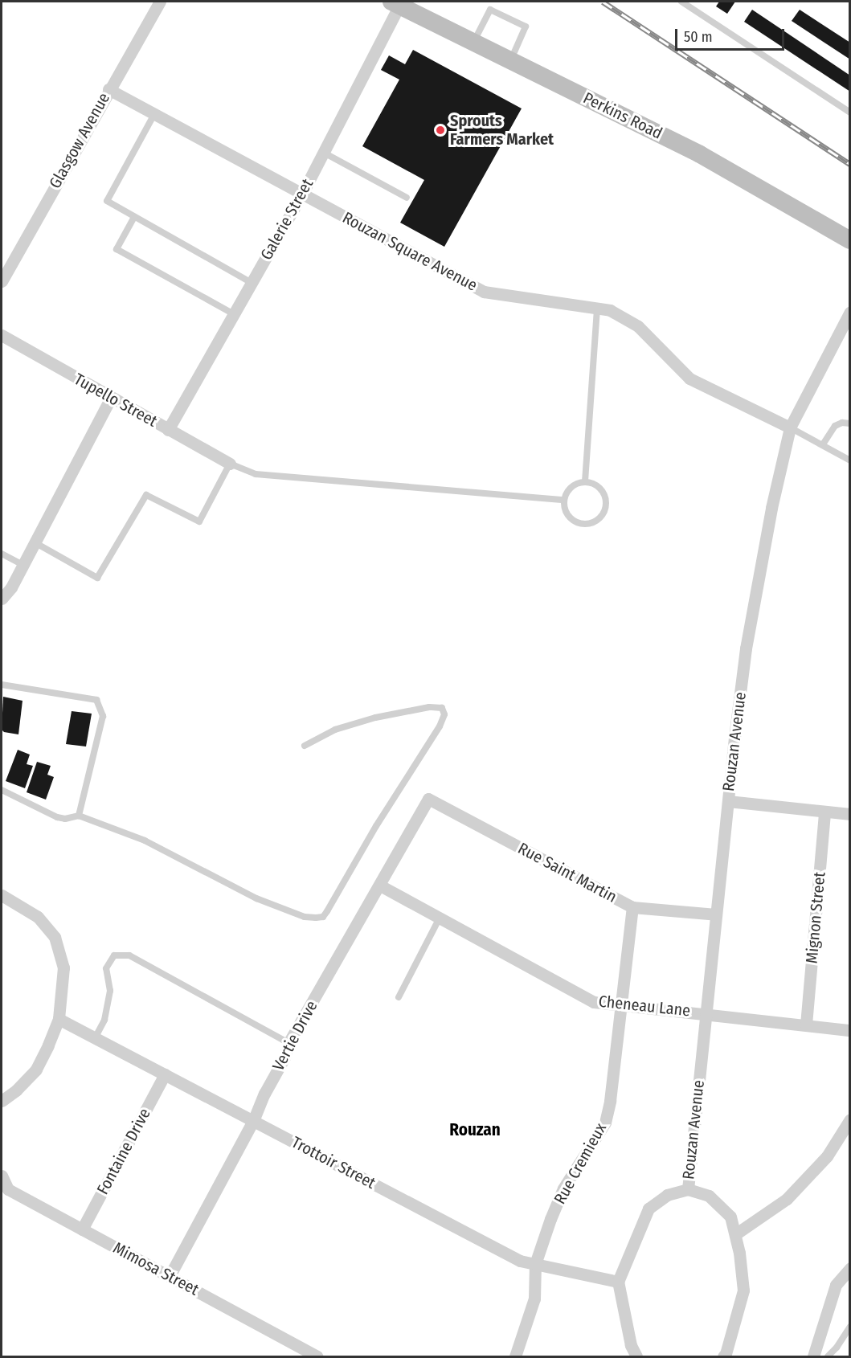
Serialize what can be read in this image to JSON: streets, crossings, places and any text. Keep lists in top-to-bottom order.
{
  "streets": {
    "main road": ["Perkins Road"],
    "street": [
      "Glasgow Avenue",
      "Galerie Street",
      "Rouzan Square Avenue",
      "Tupello Street",
      "Rouzan Avenue",
      "Rue Saint Martin",
      "Mignon Street",
      "Cheneau Lane",
      "Vertie Drive",
      "Fontaine Drive",
      "Trottoir Street",
      "Rue Cremieux",
      "Mimosa Street"
    ]
  },
  "crossings": [
    ["Perkins Road", "Galerie Street"],
    ["Glasgow Avenue", "Rouzan Square Avenue"],
    ["Galerie Street", "Rouzan Square Avenue"],
    ["Galerie Street", "Tupello Street"],
    ["Rouzan Square Avenue", "Rouzan Avenue"],
    ["Rouzan Avenue", "Rue Saint Martin"],
    ["Rouzan Avenue", "Cheneau Lane"],
    ["Rouzan Avenue", "Trottoir Street"],
    ["Rue Saint Martin", "Vertie Drive"],
    ["Rue Saint Martin", "Rue Cremieux"],
    ["Mignon Street", "Cheneau Lane"],
    ["Cheneau Lane", "Vertie Drive"],
    ["Cheneau Lane", "Rue Cremieux"],
    ["Vertie Drive", "Trottoir Street"],
    ["Vertie Drive", "Mimosa Street"],
    ["Fontaine Drive", "Trottoir Street"],
    ["Fontaine Drive", "Mimosa Street"],
    ["Trottoir Street", "Rue Cremieux"]
  ],
  "districts": ["Rouzan"],
  "places": ["Sprouts Farmers Market"],
  "scale_bar": "50 m"
}
